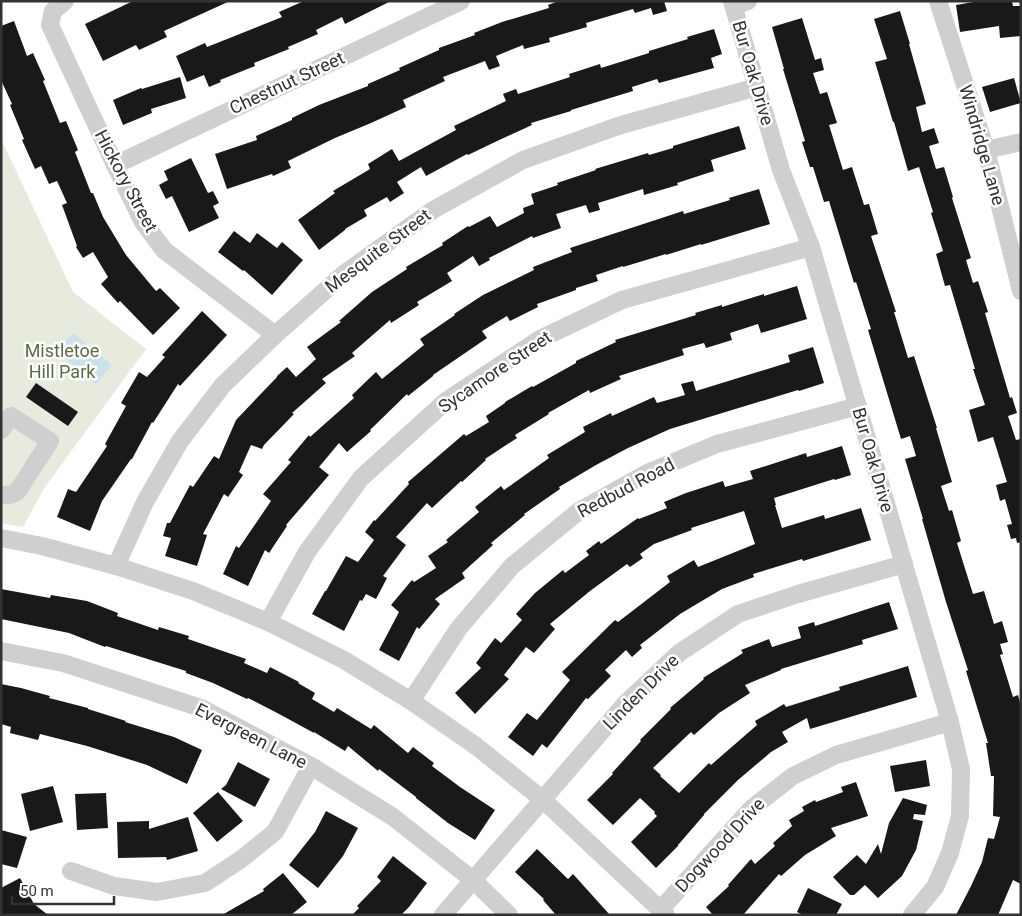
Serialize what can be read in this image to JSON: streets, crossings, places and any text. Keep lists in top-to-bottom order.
{
  "streets": {
    "street": [
      "Bur Oak Drive",
      "Chestnut Street",
      "Windridge Lane",
      "Hickory Street",
      "Mesquite Street",
      "Sycamore Street",
      "Redbud Road",
      "Linden Drive",
      "Evergreen Lane",
      "Dogwood Drive"
    ]
  },
  "crossings": [
    ["Bur Oak Drive", "Mesquite Street"],
    ["Bur Oak Drive", "Sycamore Street"],
    ["Bur Oak Drive", "Redbud Road"],
    ["Bur Oak Drive", "Linden Drive"],
    ["Bur Oak Drive", "Dogwood Drive"],
    ["Chestnut Street", "Hickory Street"],
    ["Hickory Street", "Mesquite Street"],
    ["Linden Drive", "Evergreen Lane"]
  ],
  "parks": ["Mistletoe Hill Park"],
  "scale_bar": "50 m"
}
